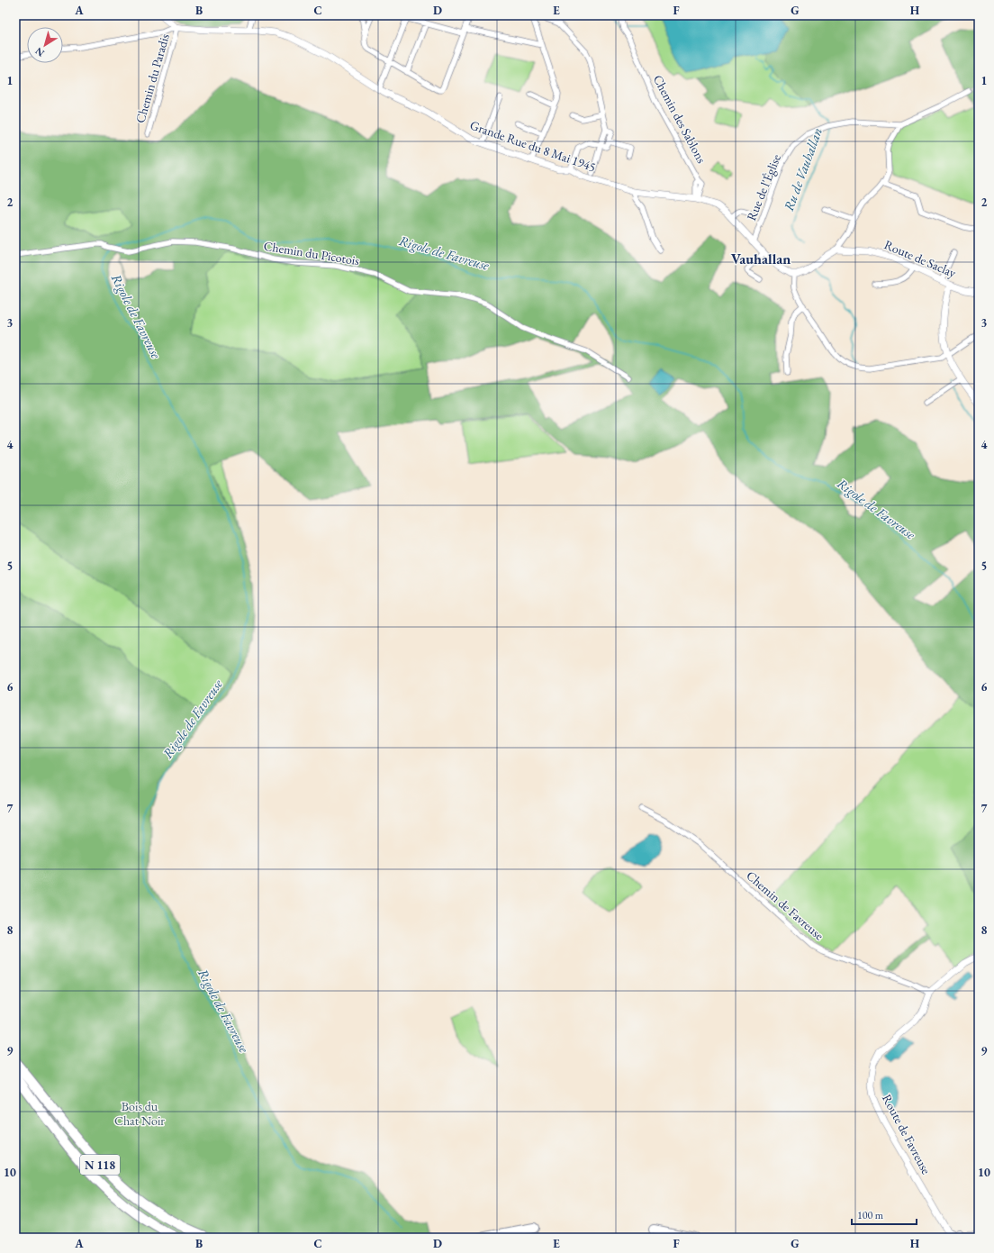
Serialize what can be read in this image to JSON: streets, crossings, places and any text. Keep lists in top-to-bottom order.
{
  "streets": {
    "highway": ["N 118"],
    "main road": ["Grande Rue du 8 Mai 1945", "Route de Saclay", "Route de Favreuse"],
    "street": [
      "Chemin du Paradis",
      "Chemin des Sablons",
      "Rue de l'Église",
      "Chemin du Picotois",
      "Chemin de Favreuse"
    ]
  },
  "crossings": [
    ["Chemin du Paradis", "Grande Rue du 8 Mai 1945"],
    ["Chemin des Sablons", "Grande Rue du 8 Mai 1945"],
    ["Grande Rue du 8 Mai 1945", "Rue de l'Église"],
    ["Chemin de Favreuse", "Route de Favreuse"]
  ],
  "districts": ["Vauhallan"],
  "water": ["Ru de Vauhallan", "Rigole de Favreuse"],
  "parks": ["Bois du Chat Noir"],
  "scale_bar": "100 m",
  "north": "bottom left",
  "grid": {
    "columns": [
      "A",
      "B",
      "C",
      "D",
      "E",
      "F",
      "G",
      "H"
    ],
    "rows": [
      "1",
      "2",
      "3",
      "4",
      "5",
      "6",
      "7",
      "8",
      "9",
      "10"
    ]
  }
}
